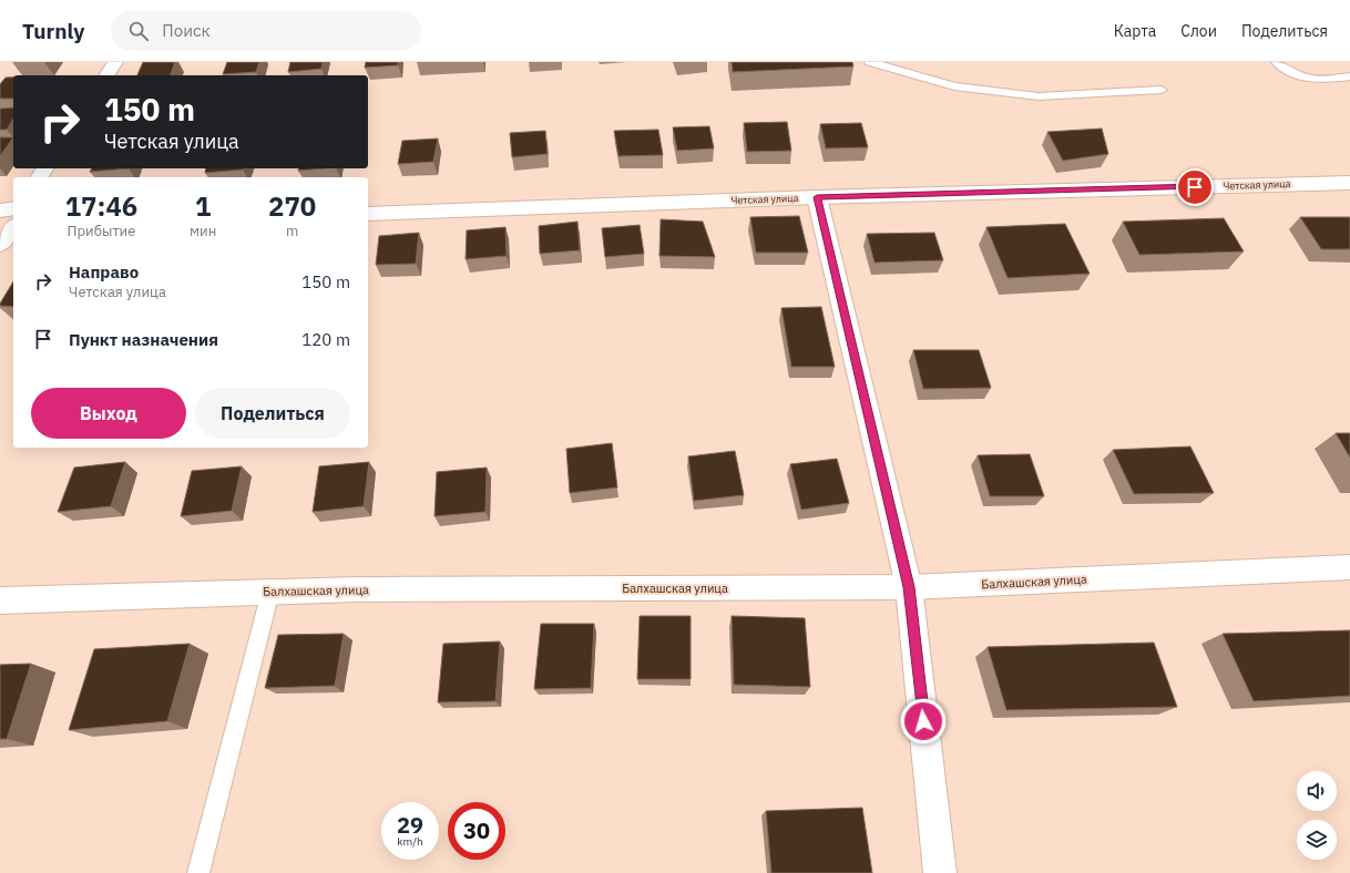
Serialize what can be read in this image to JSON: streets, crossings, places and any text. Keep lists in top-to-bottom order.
{
  "streets": {
    "street": ["Четская улица", "Балхашская улица"]
  },
  "page": {
    "header": "Turnly",
    "search": "Поиск",
    "nav": ["Карта", "Слои", "Поделиться"],
    "turn": ["150 m", "Четская улица"],
    "eta": [
      "17:46",
      "Прибытие",
      "1",
      "мин",
      "270",
      "m"
    ],
    "list": [
      {
        "name": "Направо",
        "note": "Четская улица",
        "value": "150 m"
      },
      {
        "name": "Пункт назначения",
        "value": "120 m"
      }
    ],
    "buttons": ["Выход", "Поделиться"],
    "speed": "29 km/h",
    "limit": "30"
  }
}
